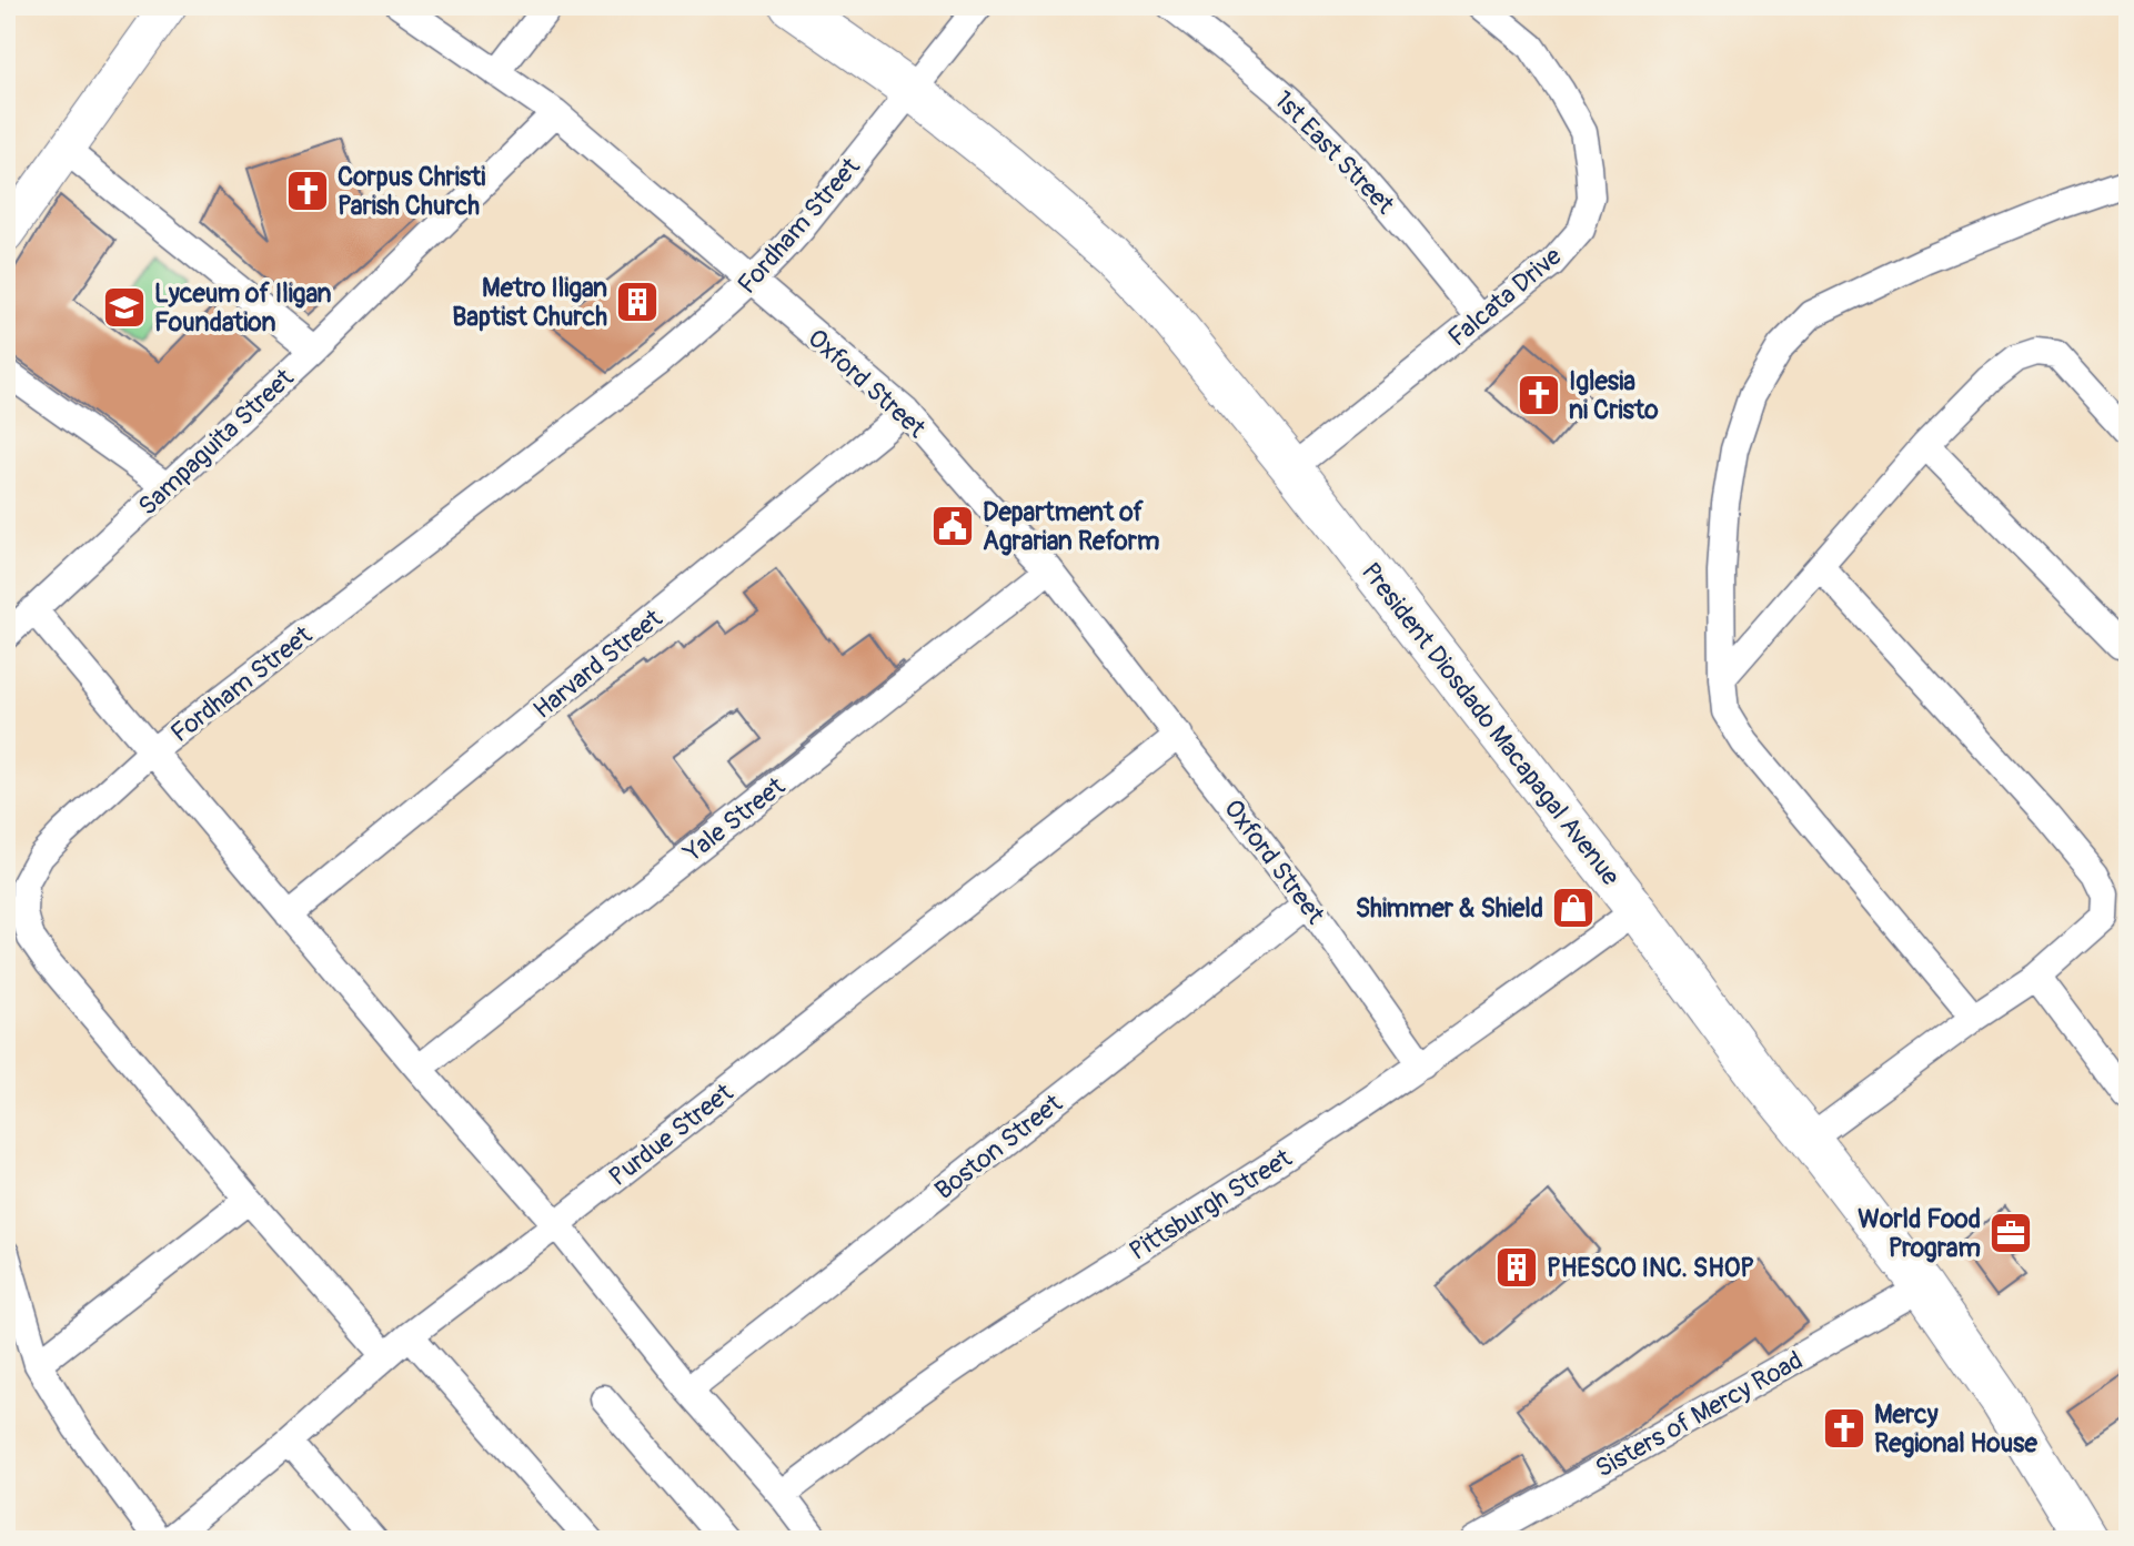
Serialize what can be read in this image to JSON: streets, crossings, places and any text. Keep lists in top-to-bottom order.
{
  "streets": {
    "highway": ["President Diosdado Macapagal Avenue"],
    "street": [
      "1st East Street",
      "Fordham Street",
      "Falcata Drive",
      "Oxford Street",
      "Sampaguita Street",
      "Harvard Street",
      "Yale Street",
      "Purdue Street",
      "Boston Street",
      "Pittsburgh Street",
      "Sisters of Mercy Road"
    ]
  },
  "crossings": [
    ["1st East Street", "Falcata Drive"],
    ["Fordham Street", "Oxford Street"],
    ["Fordham Street", "President Diosdado Macapagal Avenue"],
    ["Fordham Street", "Purdue Street"],
    ["Falcata Drive", "President Diosdado Macapagal Avenue"],
    ["Oxford Street", "Sampaguita Street"],
    ["Oxford Street", "Harvard Street"],
    ["Oxford Street", "Yale Street"],
    ["Oxford Street", "Purdue Street"],
    ["Oxford Street", "Boston Street"],
    ["Oxford Street", "Pittsburgh Street"],
    ["President Diosdado Macapagal Avenue", "Pittsburgh Street"],
    ["President Diosdado Macapagal Avenue", "Sisters of Mercy Road"]
  ],
  "places": {
    "church": ["Corpus Christi Parish Church", "Iglesia ni Cristo", "Mercy Regional House"],
    "building": ["Metro Iligan Baptist Church", "PHESCO INC. SHOP"],
    "school or university": ["Lyceum of Iligan Foundation"],
    "public building": ["Department of Agrarian Reform"],
    "shop": ["Shimmer & Shield"],
    "office": ["World Food Program"]
  }
}
